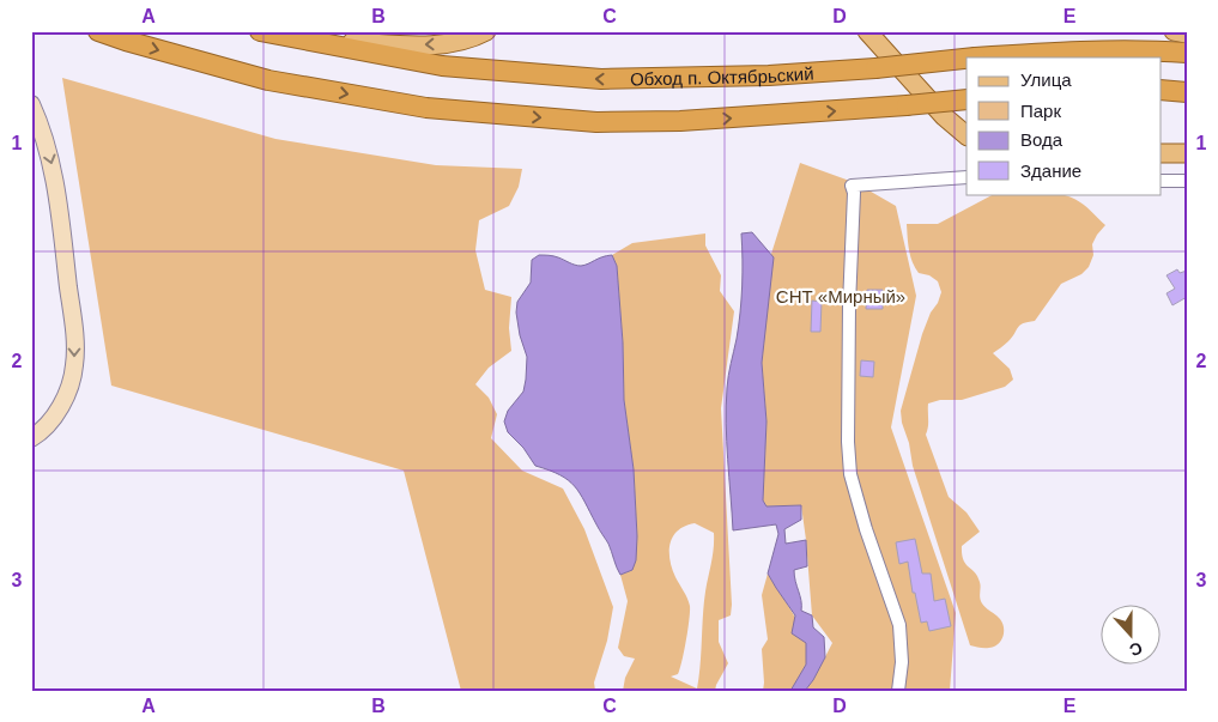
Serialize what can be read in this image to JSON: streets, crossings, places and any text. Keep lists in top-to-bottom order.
{
  "streets": {
    "highway": ["Обход п. Октябрьский"]
  },
  "parks": ["СНТ «Мирный»"],
  "legend": [
    "Улица",
    "Парк",
    "Вода",
    "Здание"
  ],
  "north": "bottom",
  "grid": {
    "columns": [
      "A",
      "B",
      "C",
      "D",
      "E"
    ],
    "rows": ["1", "2", "3"]
  }
}
